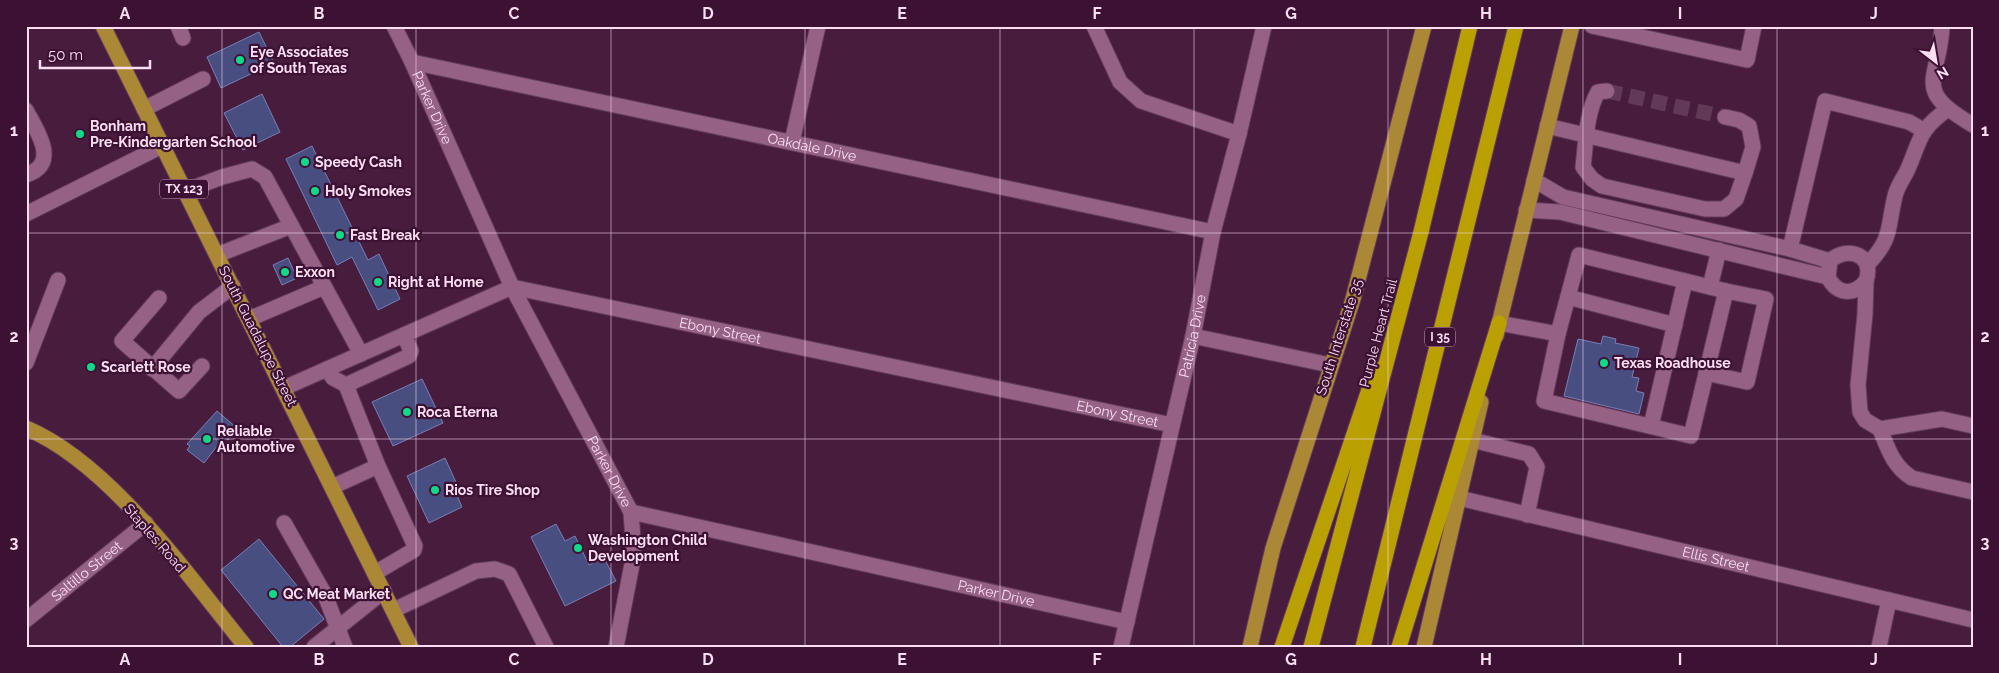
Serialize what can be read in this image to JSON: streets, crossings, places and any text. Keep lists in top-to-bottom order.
{
  "streets": {
    "highway": ["Purple Heart Trail", "I 35"],
    "main road": [
      "TX 123",
      "South Guadalupe Street",
      "South Interstate 35",
      "Staples Road"
    ],
    "street": [
      "Parker Drive",
      "Oakdale Drive",
      "Ebony Street",
      "Patricia Drive",
      "Ellis Street",
      "Saltillo Street"
    ]
  },
  "crossings": [
    ["Parker Drive", "Oakdale Drive"],
    ["Parker Drive", "Ebony Street"],
    ["Parker Drive", "Patricia Drive"],
    ["Oakdale Drive", "Patricia Drive"],
    ["Ebony Street", "Patricia Drive"],
    ["Staples Road", "Saltillo Street"]
  ],
  "places": [
    "Eye Associates of South Texas",
    "Bonham Pre-Kindergarten School",
    "Speedy Cash",
    "Holy Smokes",
    "Fast Break",
    "Exxon",
    "Right at Home",
    "Texas Roadhouse",
    "Scarlett Rose",
    "Roca Eterna",
    "Reliable Automotive",
    "Rios Tire Shop",
    "Washington Child Development",
    "QC Meat Market"
  ],
  "scale_bar": "50 m",
  "north": "bottom right",
  "grid": {
    "columns": [
      "A",
      "B",
      "C",
      "D",
      "E",
      "F",
      "G",
      "H",
      "I",
      "J"
    ],
    "rows": ["1", "2", "3"]
  }
}
